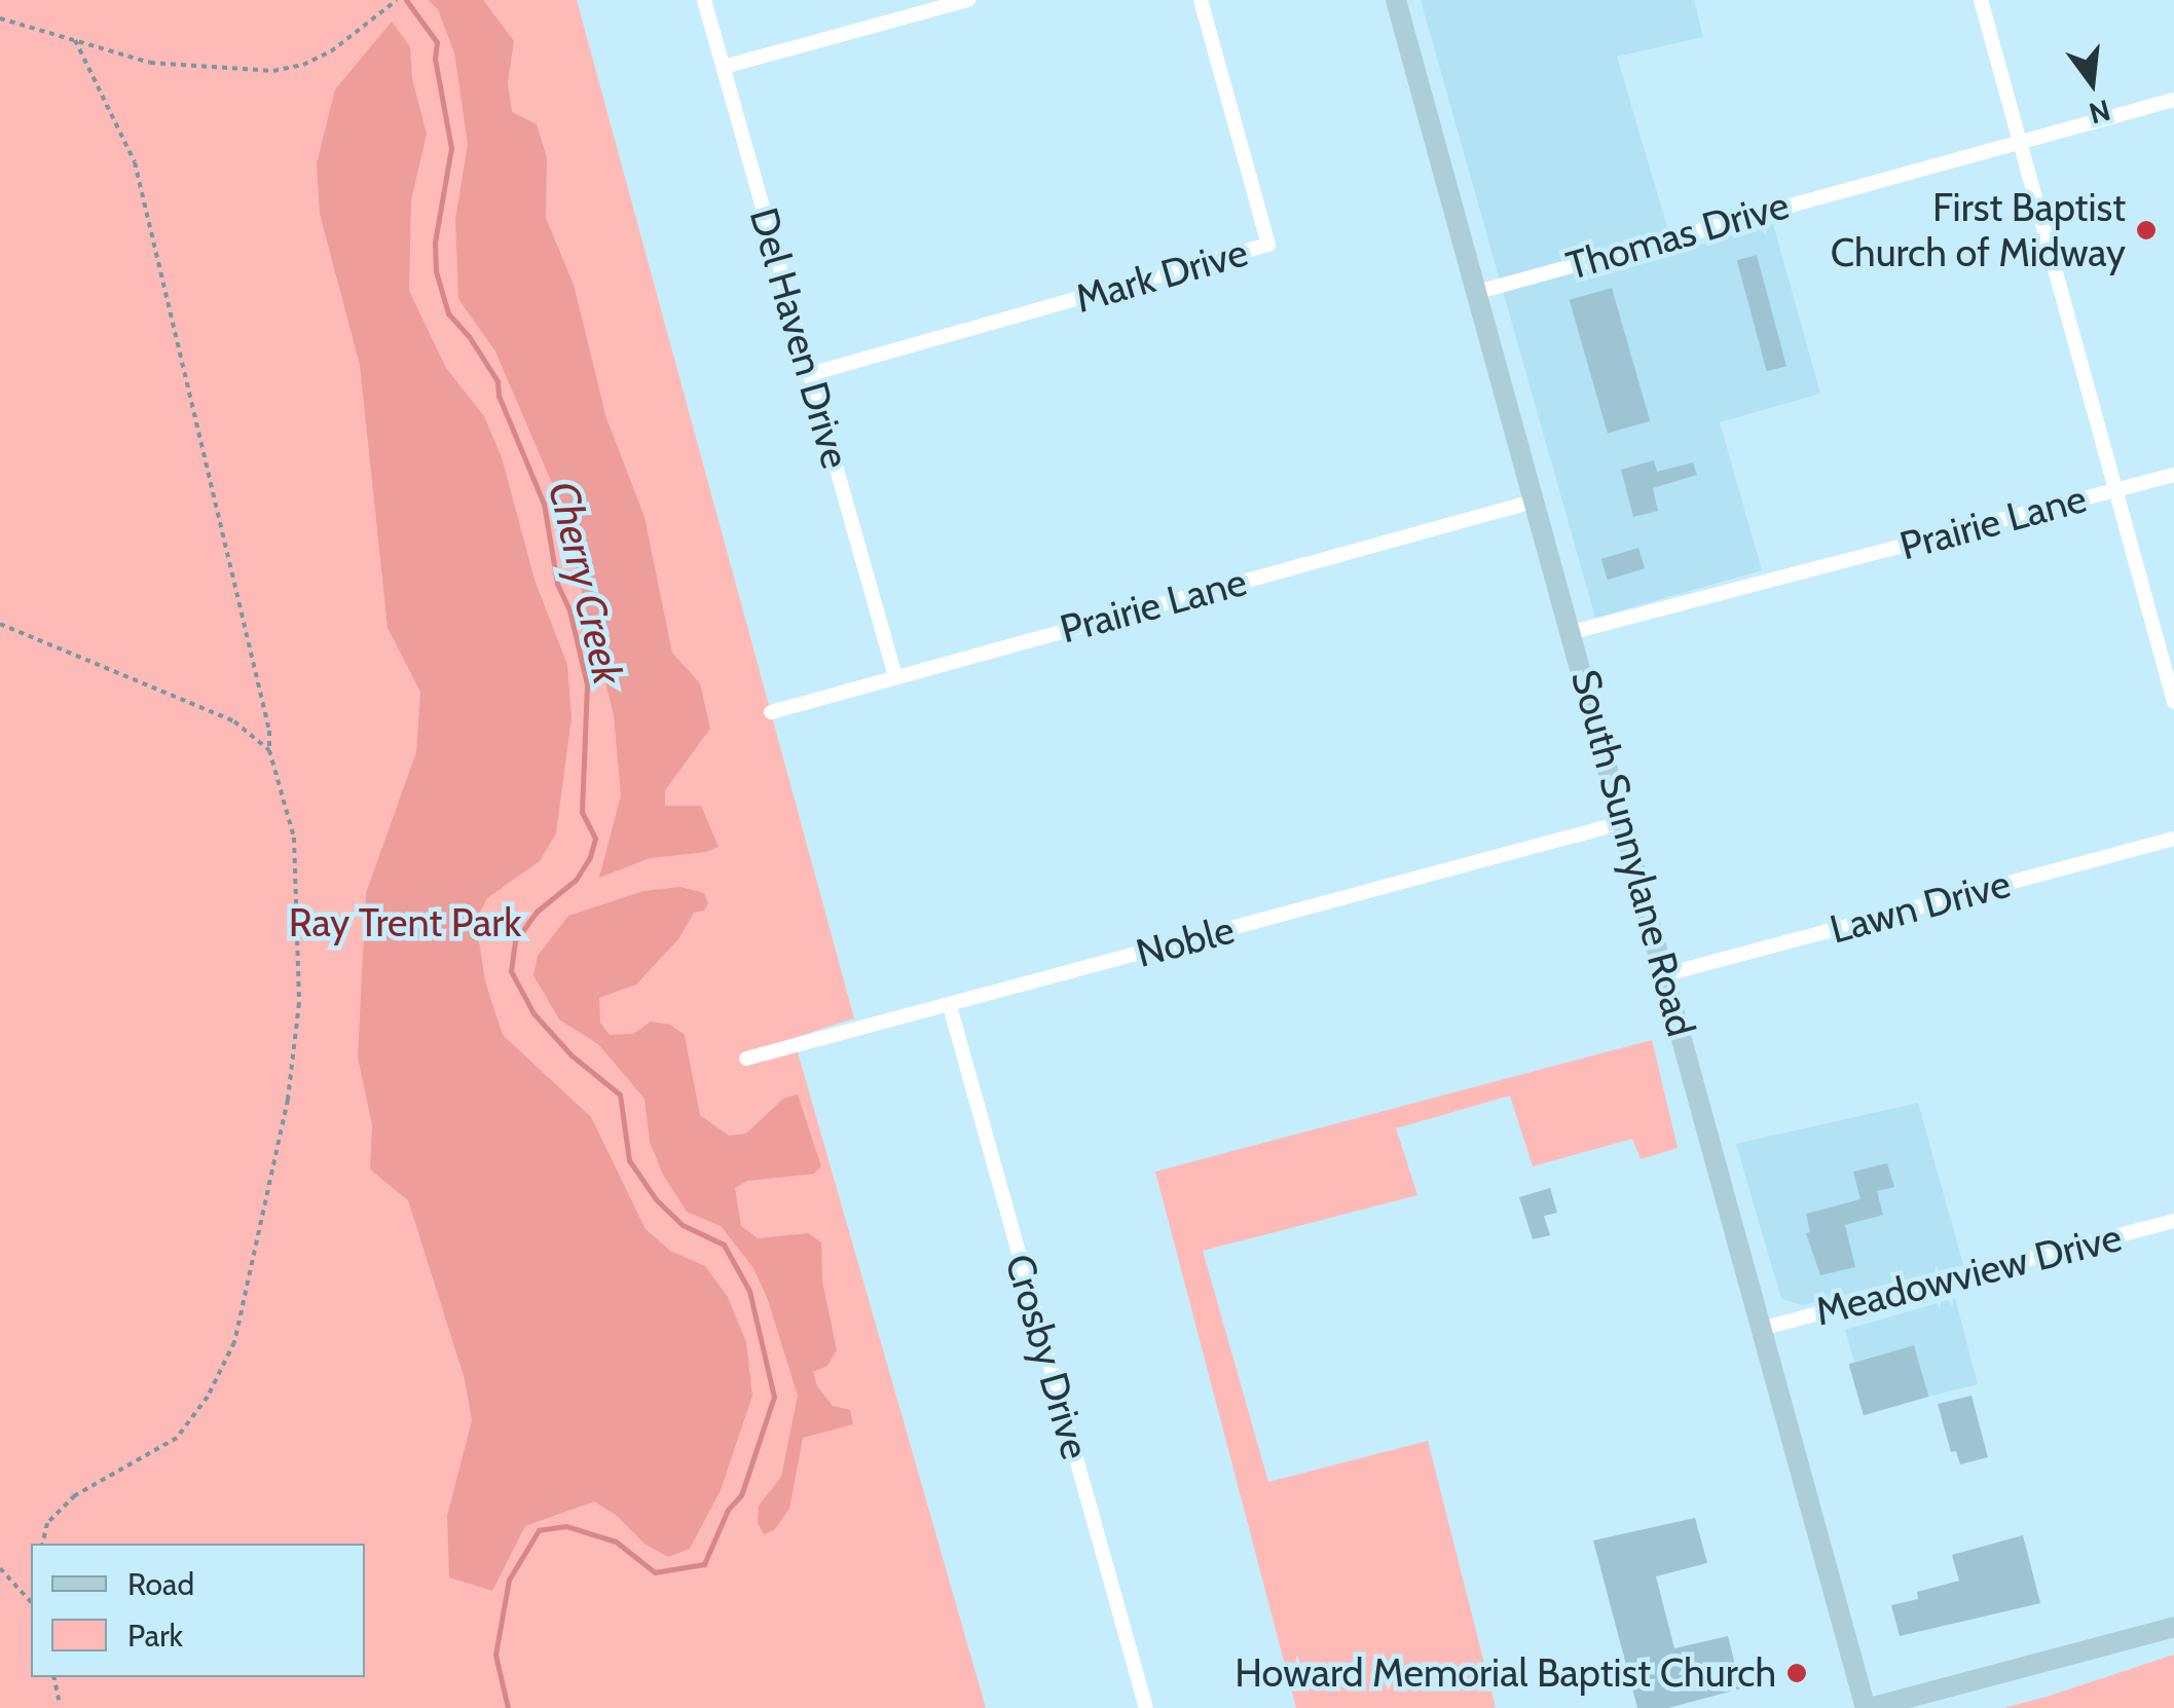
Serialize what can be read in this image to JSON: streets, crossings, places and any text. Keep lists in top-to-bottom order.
{
  "streets": {
    "main road": ["South Sunnylane Road"],
    "street": [
      "Thomas Drive",
      "Mark Drive",
      "Del Haven Drive",
      "Prairie Lane",
      "Lawn Drive",
      "Noble",
      "Meadowview Drive",
      "Crosby Drive"
    ]
  },
  "crossings": [
    ["Thomas Drive", "South Sunnylane Road"],
    ["Mark Drive", "Del Haven Drive"],
    ["Del Haven Drive", "Prairie Lane"],
    ["Prairie Lane", "South Sunnylane Road"],
    ["South Sunnylane Road", "Lawn Drive"],
    ["South Sunnylane Road", "Noble"],
    ["South Sunnylane Road", "Meadowview Drive"],
    ["Noble", "Crosby Drive"]
  ],
  "water": ["Cherry Creek"],
  "parks": ["Ray Trent Park"],
  "places": ["First Baptist Church of Midway", "Howard Memorial Baptist Church"],
  "legend": ["Road", "Park"],
  "north": "bottom"
}
